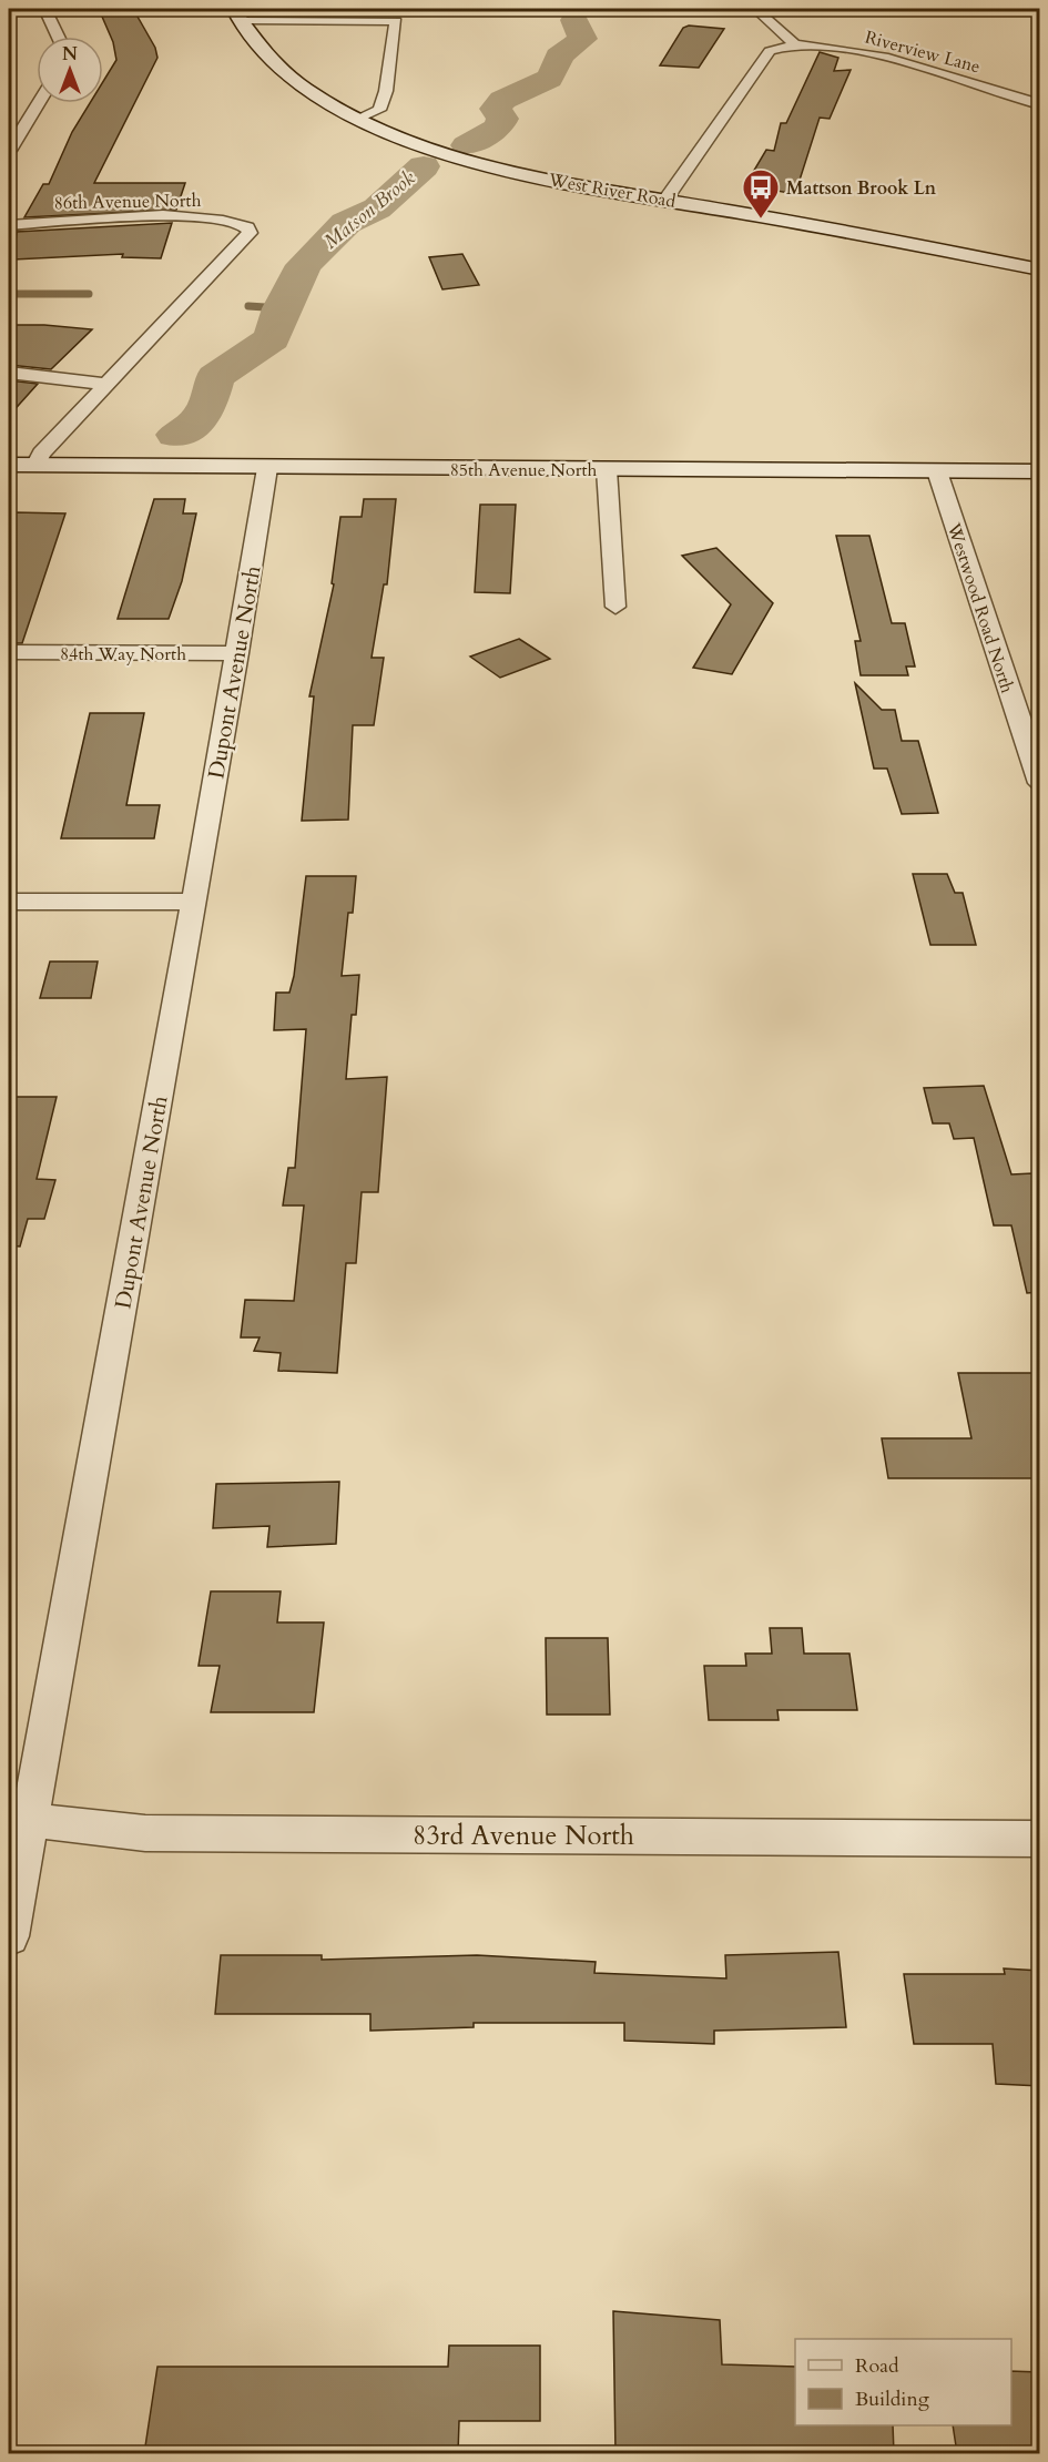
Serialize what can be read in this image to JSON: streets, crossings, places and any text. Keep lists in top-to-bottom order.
{
  "streets": {
    "street": [
      "Riverview Lane",
      "West River Road",
      "86th Avenue North",
      "85th Avenue North",
      "Westwood Road North",
      "84th Way North",
      "Dupont Avenue North",
      "83rd Avenue North"
    ]
  },
  "crossings": [
    ["85th Avenue North", "Westwood Road North"],
    ["85th Avenue North", "Dupont Avenue North"],
    ["84th Way North", "Dupont Avenue North"],
    ["Dupont Avenue North", "83rd Avenue North"]
  ],
  "water": ["Matson Brook"],
  "places": {
    "bus stop": ["Mattson Brook Ln"]
  },
  "legend": ["Road", "Building"],
  "north": "top"
}
